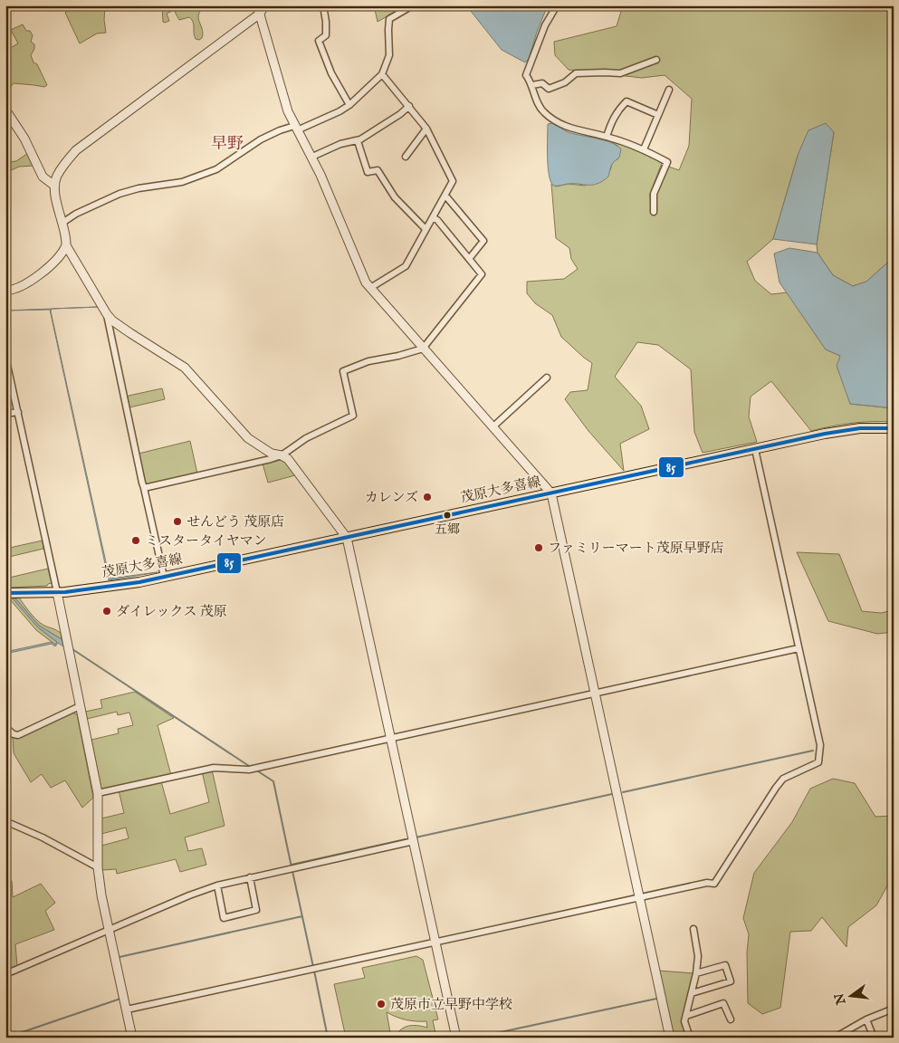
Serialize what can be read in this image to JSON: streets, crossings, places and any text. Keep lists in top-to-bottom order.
{
  "streets": {
    "main road": ["茂原大多喜線"]
  },
  "districts": ["早野"],
  "places": [
    "カレンズ",
    "五郷",
    "せんどう 茂原店",
    "ミスタータイヤマン",
    "ファミリーマート茂原早野店",
    "ダイレックス 茂原",
    "茂原市立早野中学校"
  ],
  "lines": ["transit line 85"],
  "north": "left"
}
